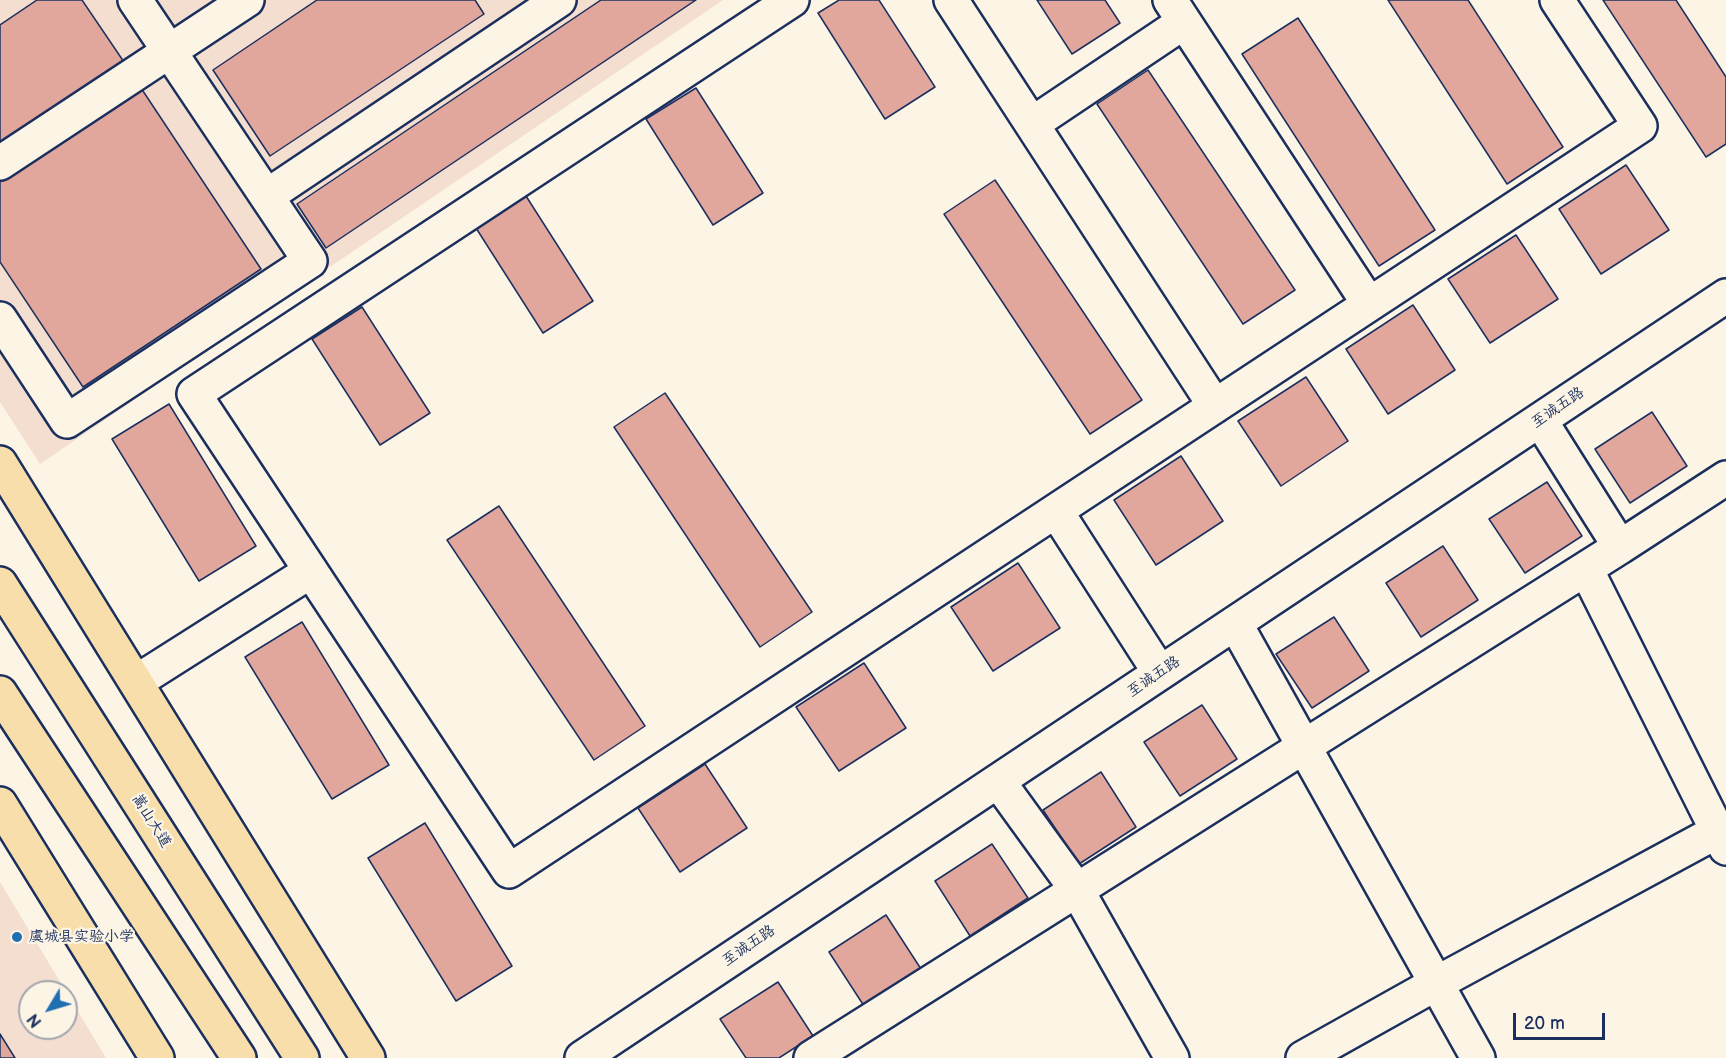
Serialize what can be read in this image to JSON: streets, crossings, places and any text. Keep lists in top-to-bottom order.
{
  "streets": {
    "main road": ["嵩山大道"],
    "street": ["至诚五路"]
  },
  "places": ["虞城县实验小学"],
  "scale_bar": "20 m",
  "north": "bottom left"
}
